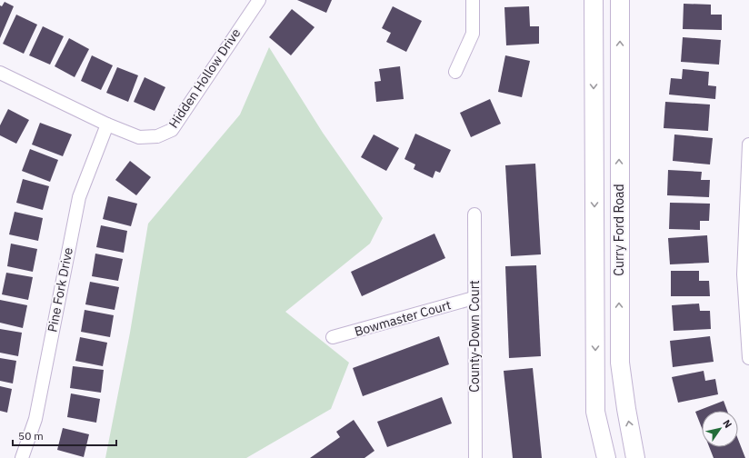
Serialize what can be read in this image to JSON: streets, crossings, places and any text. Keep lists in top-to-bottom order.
{
  "streets": {
    "street": [
      "Hidden Hollow Drive",
      "Curry Ford Road",
      "Pine Fork Drive",
      "Bowmaster Court",
      "County-Down Court"
    ]
  },
  "crossings": [
    ["Hidden Hollow Drive", "Pine Fork Drive"],
    ["Bowmaster Court", "County-Down Court"]
  ],
  "scale_bar": "50 m",
  "north": "top right"
}
